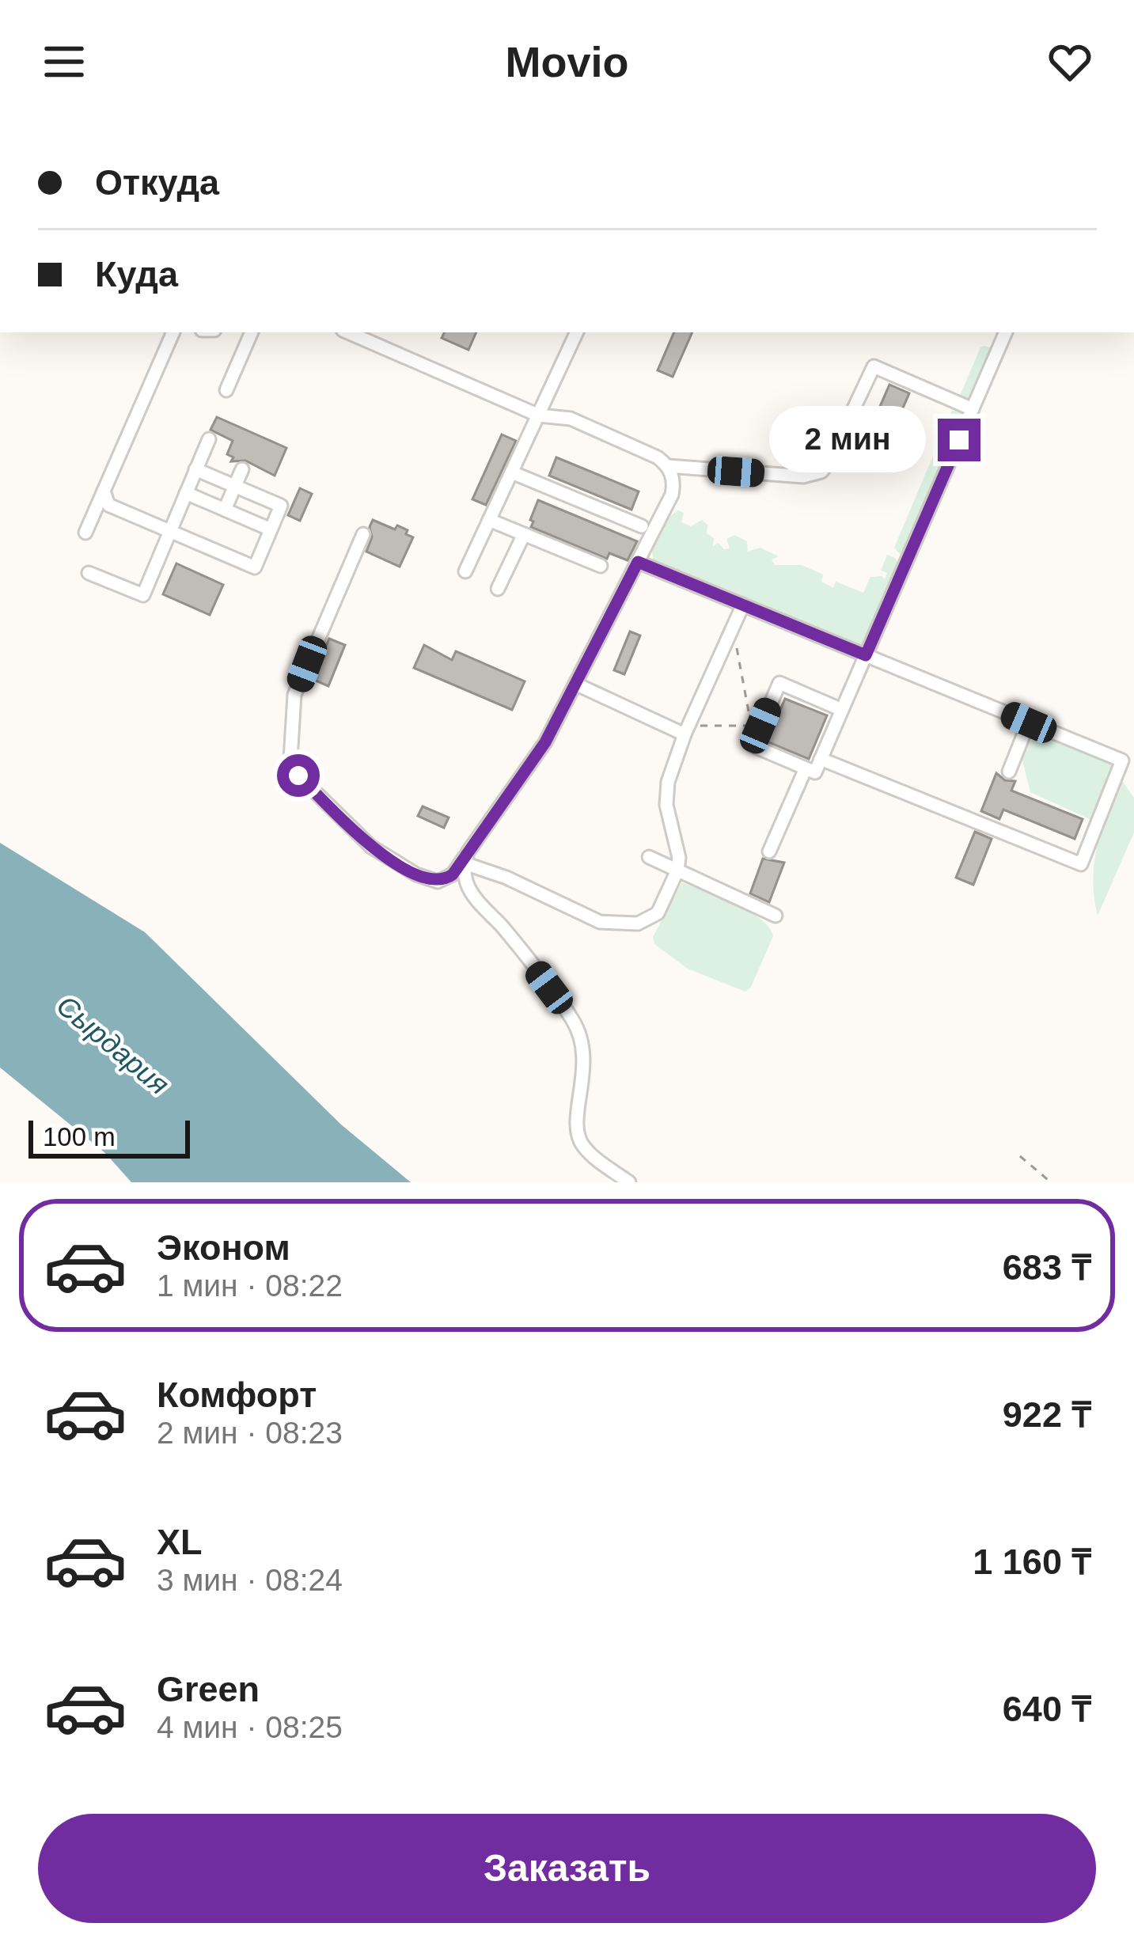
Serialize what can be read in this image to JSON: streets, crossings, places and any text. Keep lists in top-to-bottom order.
{
  "water": ["Сырдария"],
  "scale_bar": "100 m",
  "page": {
    "header": "Movio",
    "banner": ["Откуда", "Куда"],
    "bubble": "2 мин",
    "scale": "100 m",
    "list": [
      {
        "name": "Эконом",
        "note": "1 мин · 08:22",
        "value": "683 ₸"
      },
      {
        "name": "Комфорт",
        "note": "2 мин · 08:23",
        "value": "922 ₸"
      },
      {
        "name": "XL",
        "note": "3 мин · 08:24",
        "value": "1 160 ₸"
      },
      {
        "name": "Green",
        "note": "4 мин · 08:25",
        "value": "640 ₸"
      }
    ],
    "buttons": "Заказать"
  }
}
